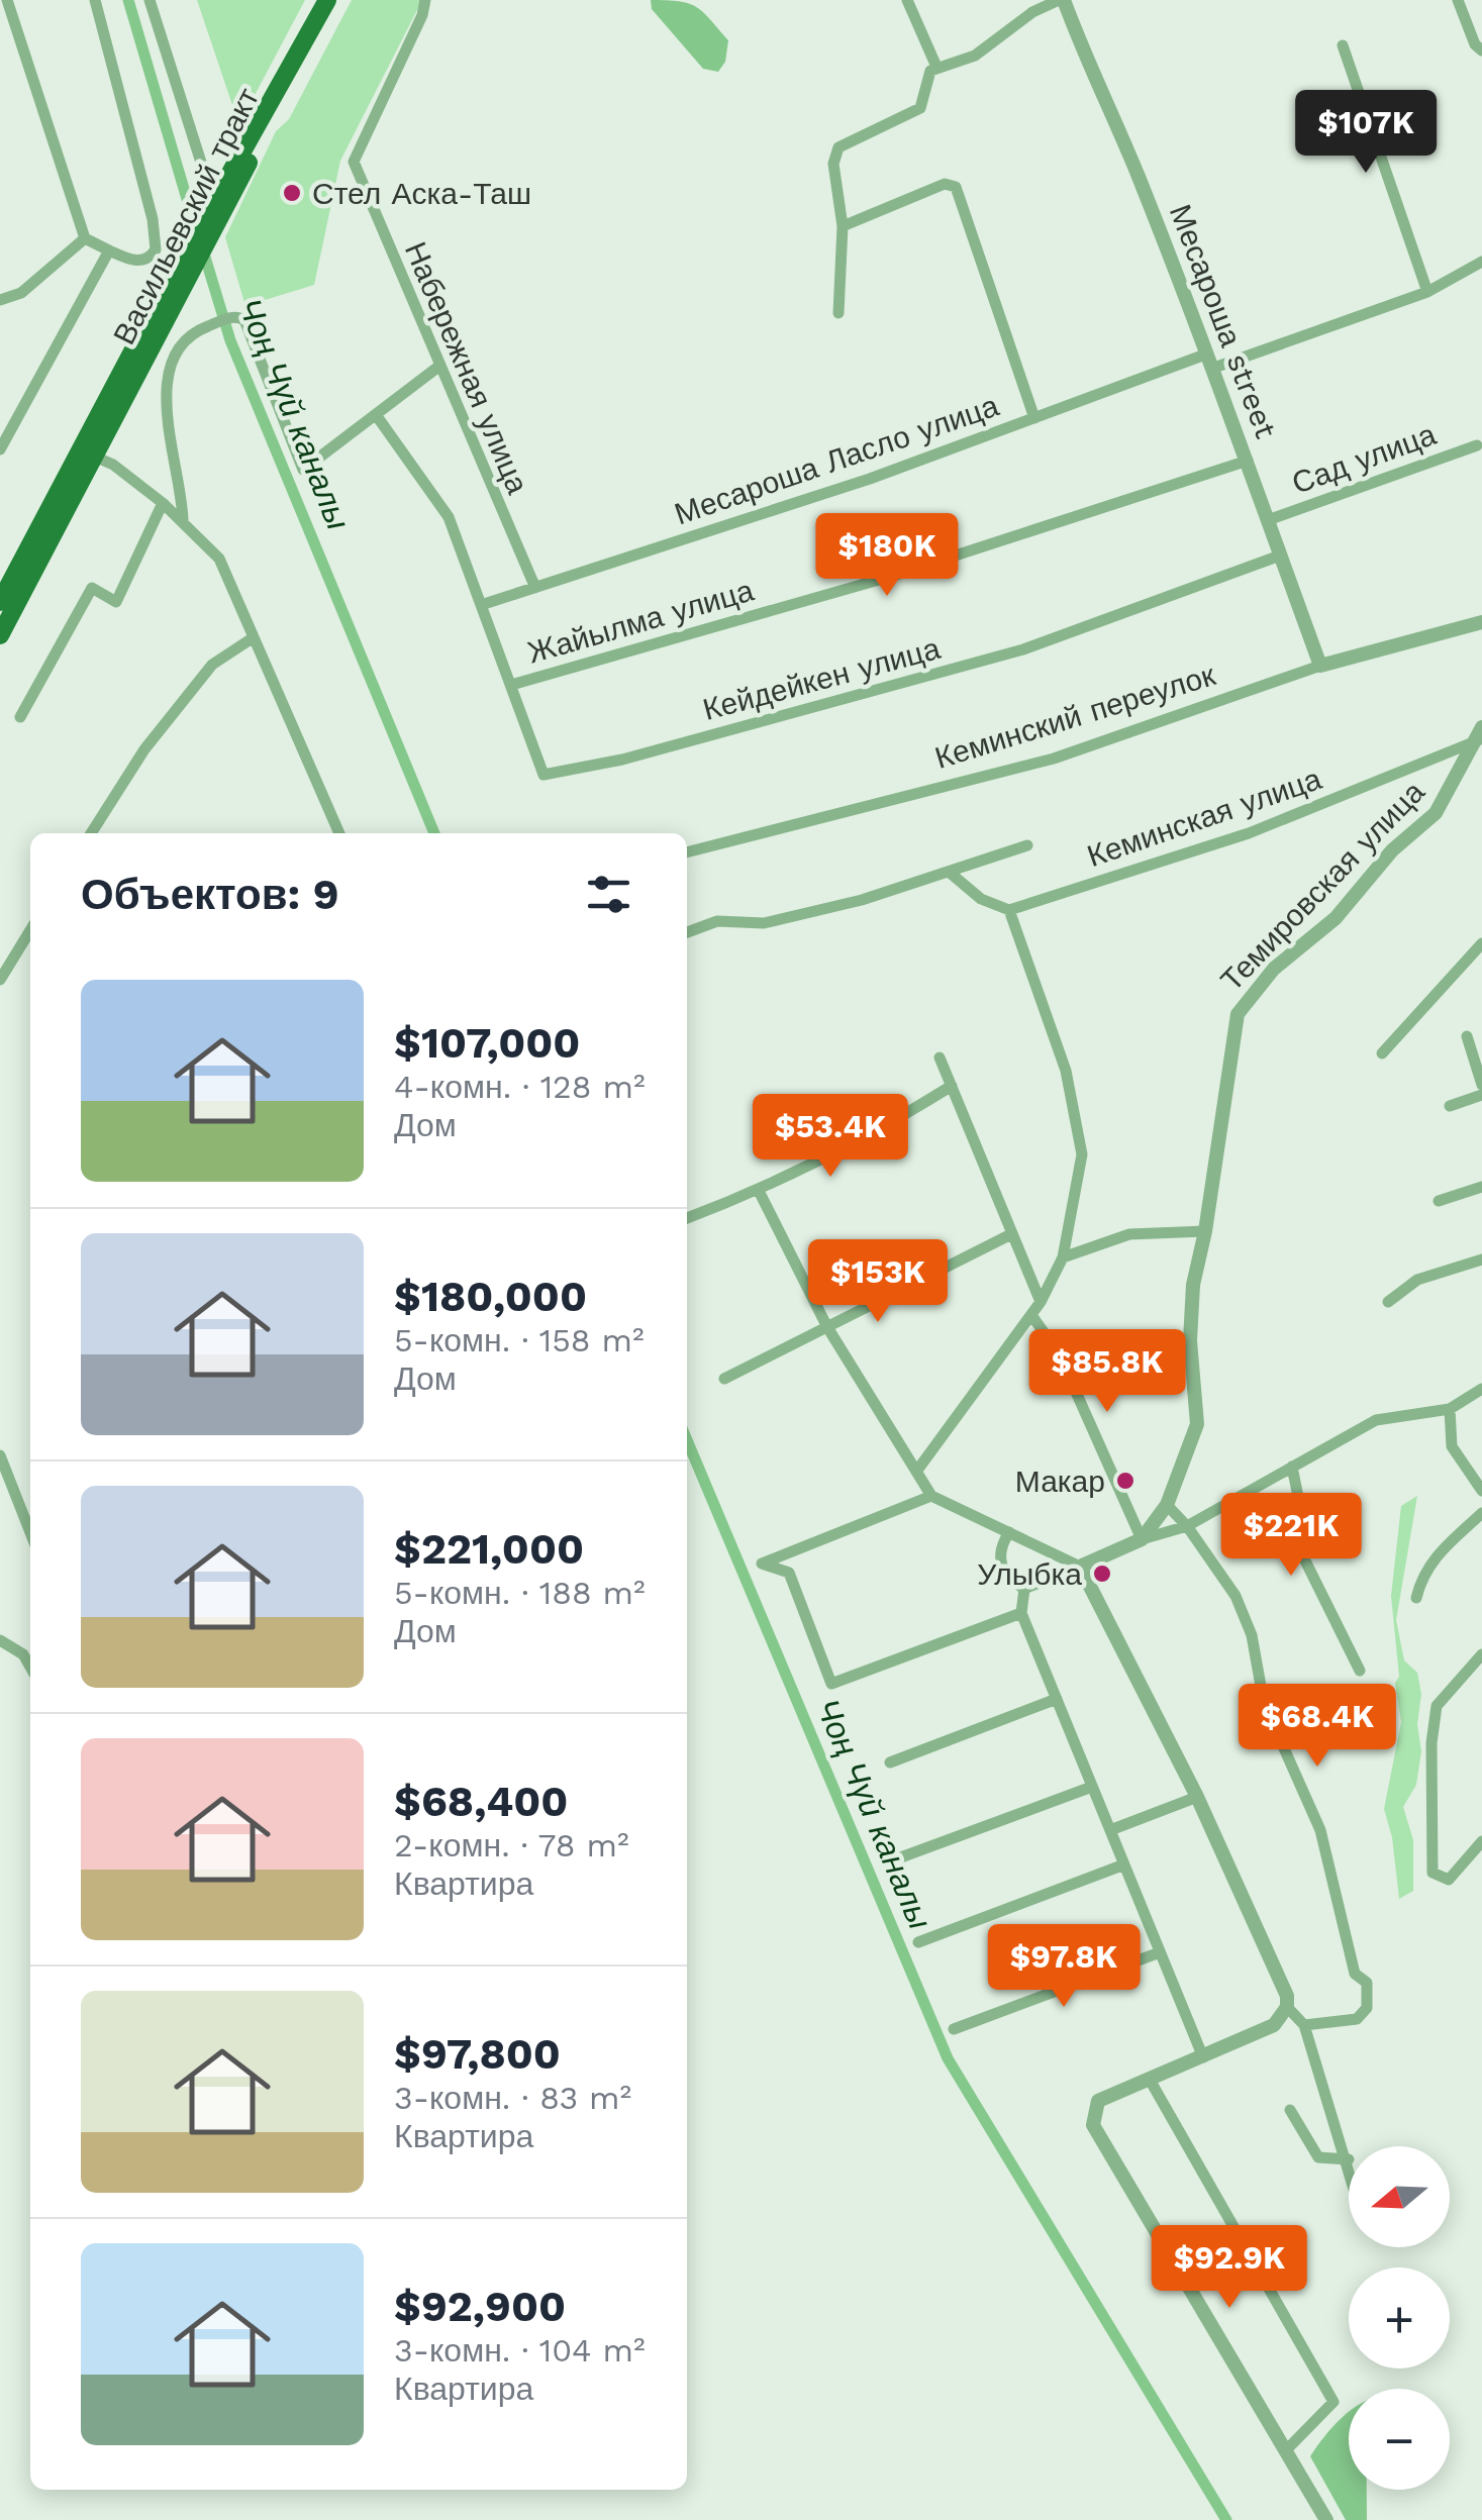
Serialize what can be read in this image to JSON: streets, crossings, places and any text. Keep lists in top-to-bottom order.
{
  "streets": {
    "main road": ["Васильевский тракт"],
    "street": [
      "Месароша street",
      "Набережная улица",
      "Сад улица",
      "Месароша Ласло улица",
      "Жайылма улица",
      "Кейдейкен улица",
      "Кеминский переулок",
      "Кеминская улица",
      "Темировская улица"
    ]
  },
  "crossings": [
    ["Месароша street", "Сад улица"],
    ["Месароша street", "Месароша Ласло улица"],
    ["Месароша street", "Жайылма улица"],
    ["Месароша street", "Кейдейкен улица"],
    ["Месароша street", "Кеминский переулок"],
    ["Набережная улица", "Месароша Ласло улица"],
    ["Жайылма улица", "Кейдейкен улица"],
    ["Кеминская улица", "Темировская улица"]
  ],
  "water": ["Чоң Чүй каналы"],
  "places": ["Стел Аска-Таш", "Макар", "Улыбка"],
  "north": "left",
  "page": {
    "price": [
      "$107K",
      "$180K",
      "$53.4K",
      "$153K",
      "$85.8K",
      "$221K",
      "$68.4K",
      "$97.8K",
      "$92.9K"
    ],
    "heading": "Объектов: 9",
    "list": [
      {
        "name": "$107,000",
        "note": "4-комн. · 128 m² · Дом"
      },
      {
        "name": "$180,000",
        "note": "5-комн. · 158 m² · Дом"
      },
      {
        "name": "$221,000",
        "note": "5-комн. · 188 m² · Дом"
      },
      {
        "name": "$68,400",
        "note": "2-комн. · 78 m² · Квартира"
      },
      {
        "name": "$97,800",
        "note": "3-комн. · 83 m² · Квартира"
      },
      {
        "name": "$92,900",
        "note": "3-комн. · 104 m² · Квартира"
      }
    ],
    "map_buttons": ["+", "−"]
  }
}
